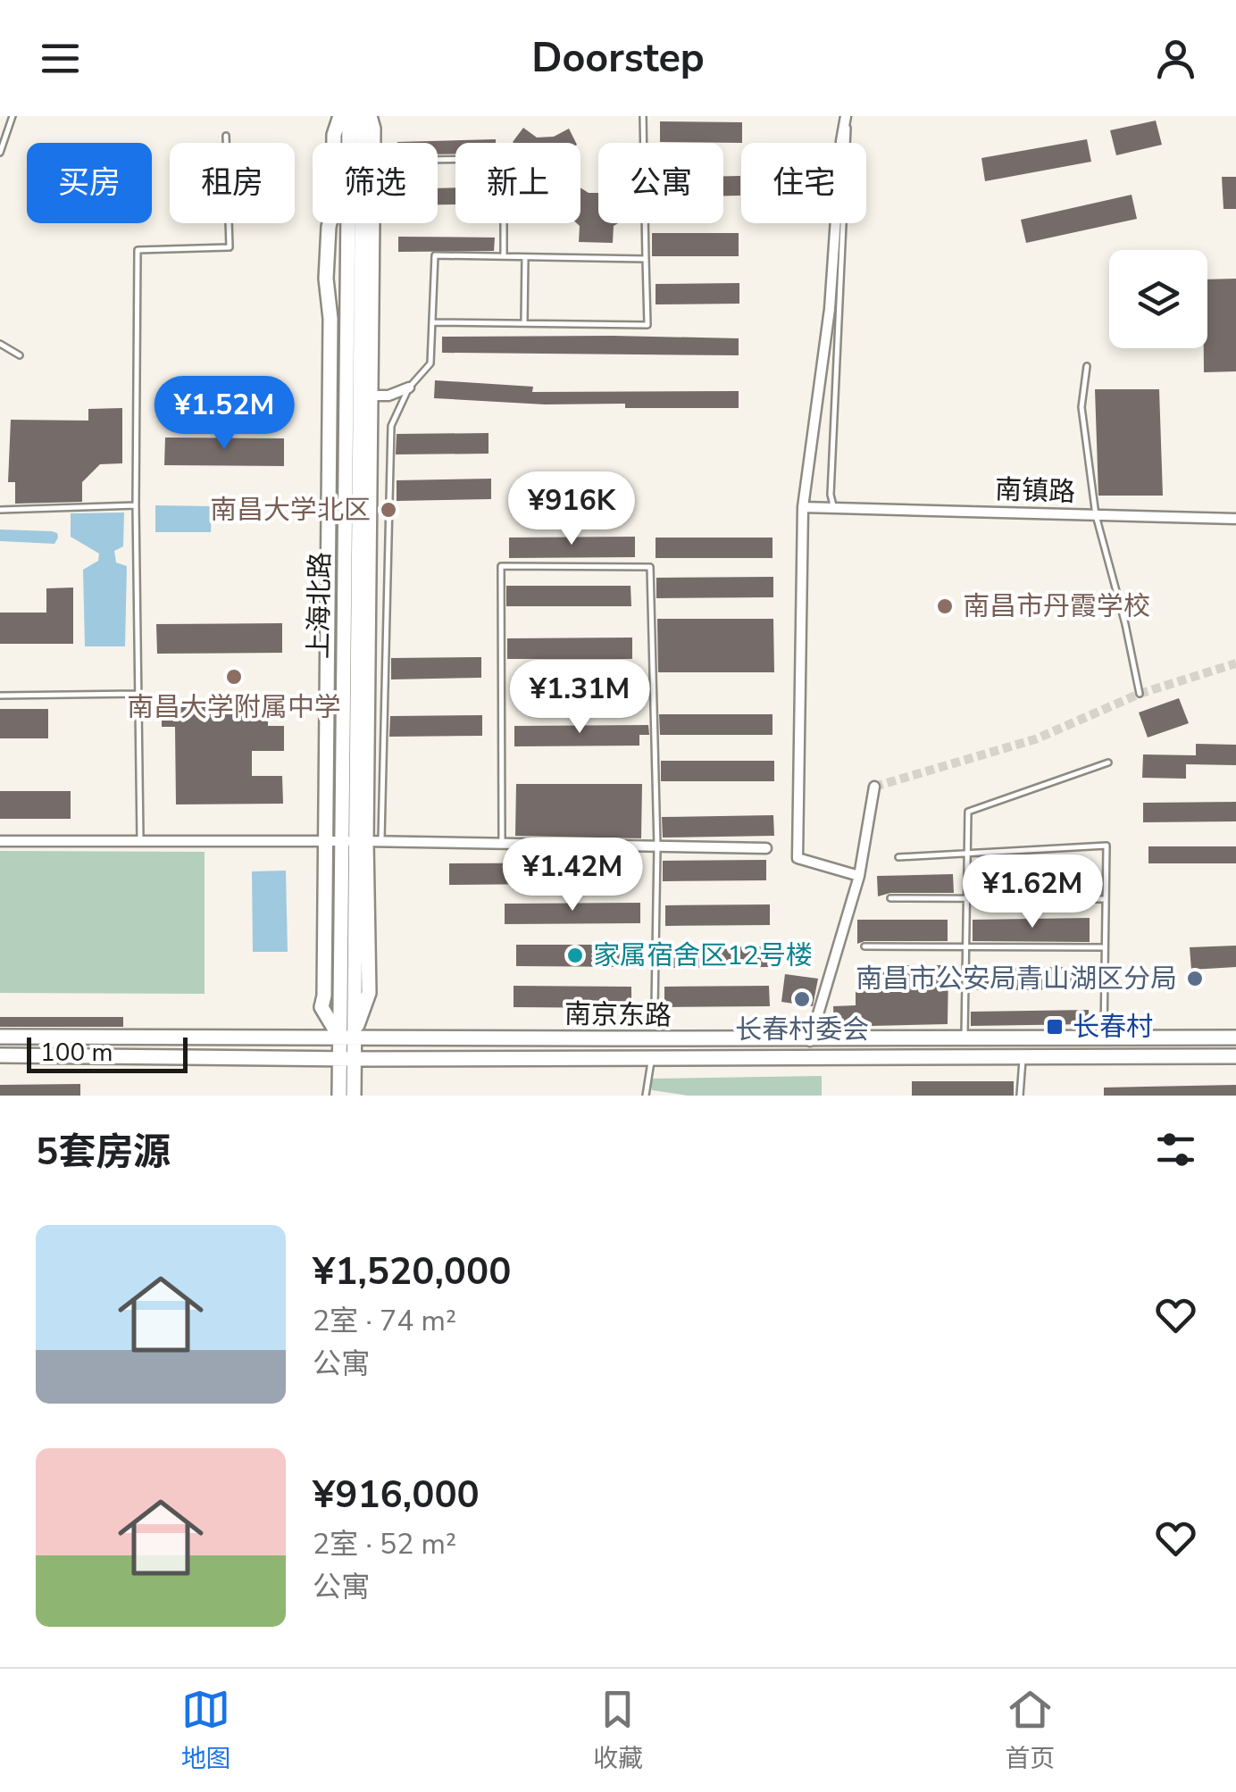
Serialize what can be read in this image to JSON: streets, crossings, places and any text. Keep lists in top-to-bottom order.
{
  "streets": {
    "main road": ["上海北路", "南京东路"],
    "street": ["南镇路"]
  },
  "crossings": [
    ["上海北路", "南京东路"]
  ],
  "places": {
    "other": [
      "南昌大学北区",
      "南昌市丹霞学校",
      "南昌大学附属中学",
      "家属宿舍区12号楼",
      "南昌市公安局青山湖区分局",
      "长春村委会"
    ],
    "transit": ["长春村"]
  },
  "scale_bar": "100 m",
  "page": {
    "header": "Doorstep",
    "chip": [
      "买房",
      "租房",
      "筛选",
      "新上",
      "公寓",
      "住宅"
    ],
    "price": [
      "¥1.52M",
      "¥916K",
      "¥1.31M",
      "¥1.42M",
      "¥1.62M"
    ],
    "scale": "100 m",
    "heading": "5套房源",
    "list": [
      {
        "name": "¥1,520,000",
        "note": "2室 · 74 m² · 公寓"
      },
      {
        "name": "¥916,000",
        "note": "2室 · 52 m² · 公寓"
      }
    ],
    "tabs": ["地图", "收藏", "首页"]
  }
}
